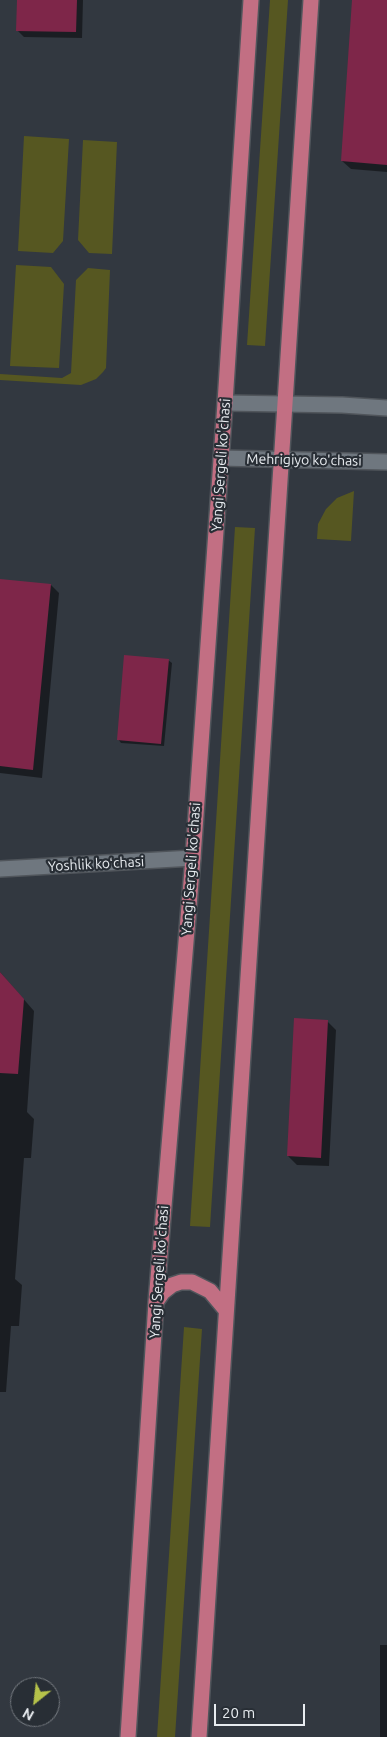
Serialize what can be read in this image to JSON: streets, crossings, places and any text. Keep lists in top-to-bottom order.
{
  "streets": {
    "main road": ["Mehrigiyo ko'chasi", "Yangi Sergeli ko'chasi", "Yoshlik koʻchasi"]
  },
  "crossings": [
    ["Mehrigiyo ko'chasi", "Yangi Sergeli ko'chasi"],
    ["Yangi Sergeli ko'chasi", "Yoshlik koʻchasi"]
  ],
  "scale_bar": "20 m",
  "north": "bottom left"
}
